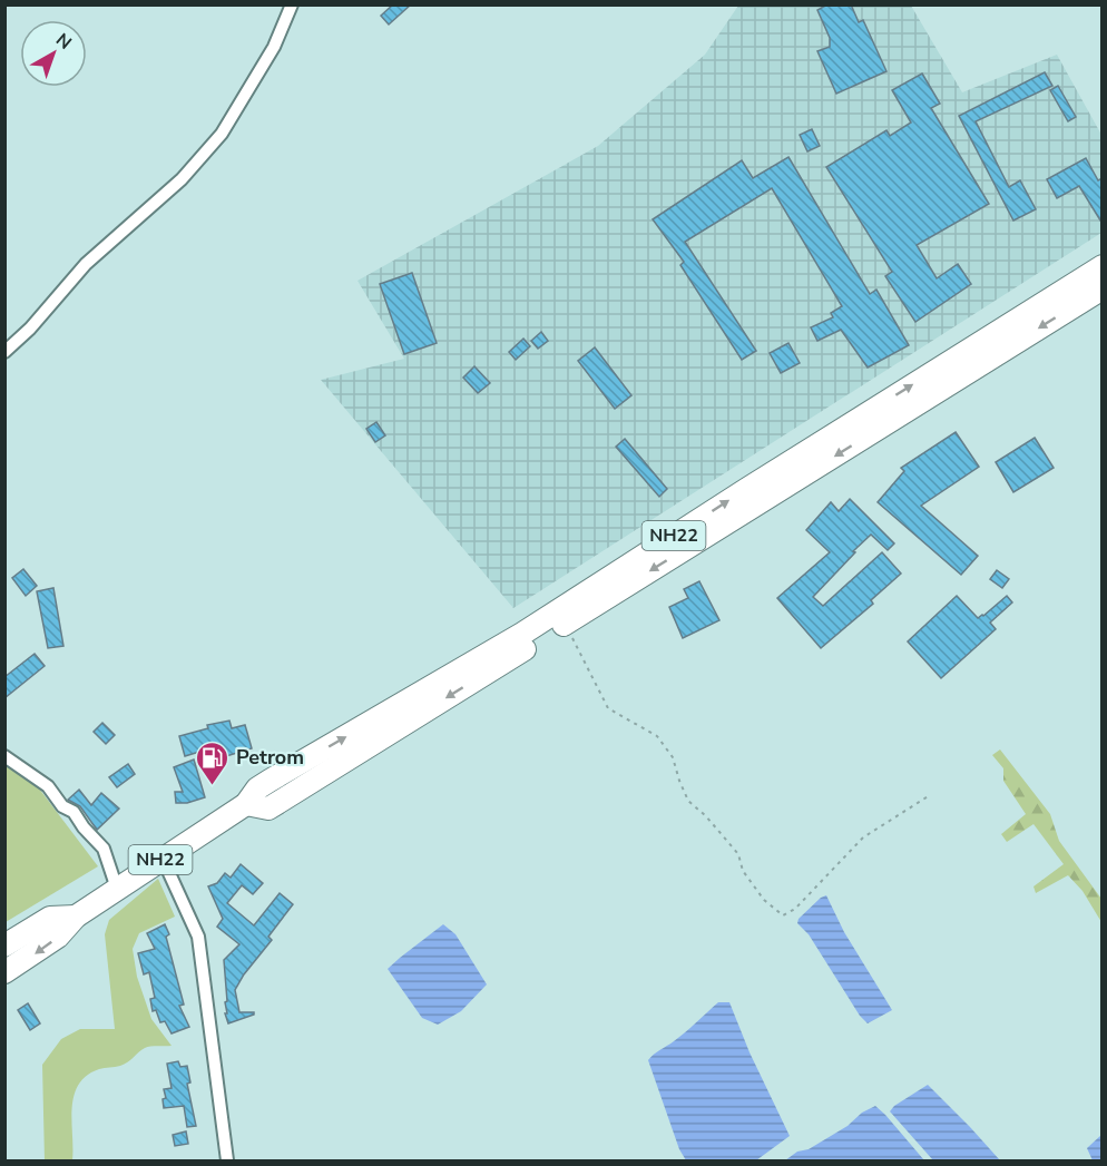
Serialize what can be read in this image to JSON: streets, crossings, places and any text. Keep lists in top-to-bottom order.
{
  "streets": {
    "highway": ["NH22"]
  },
  "places": {
    "fuel station": ["Petrom"]
  },
  "north": "top right"
}
